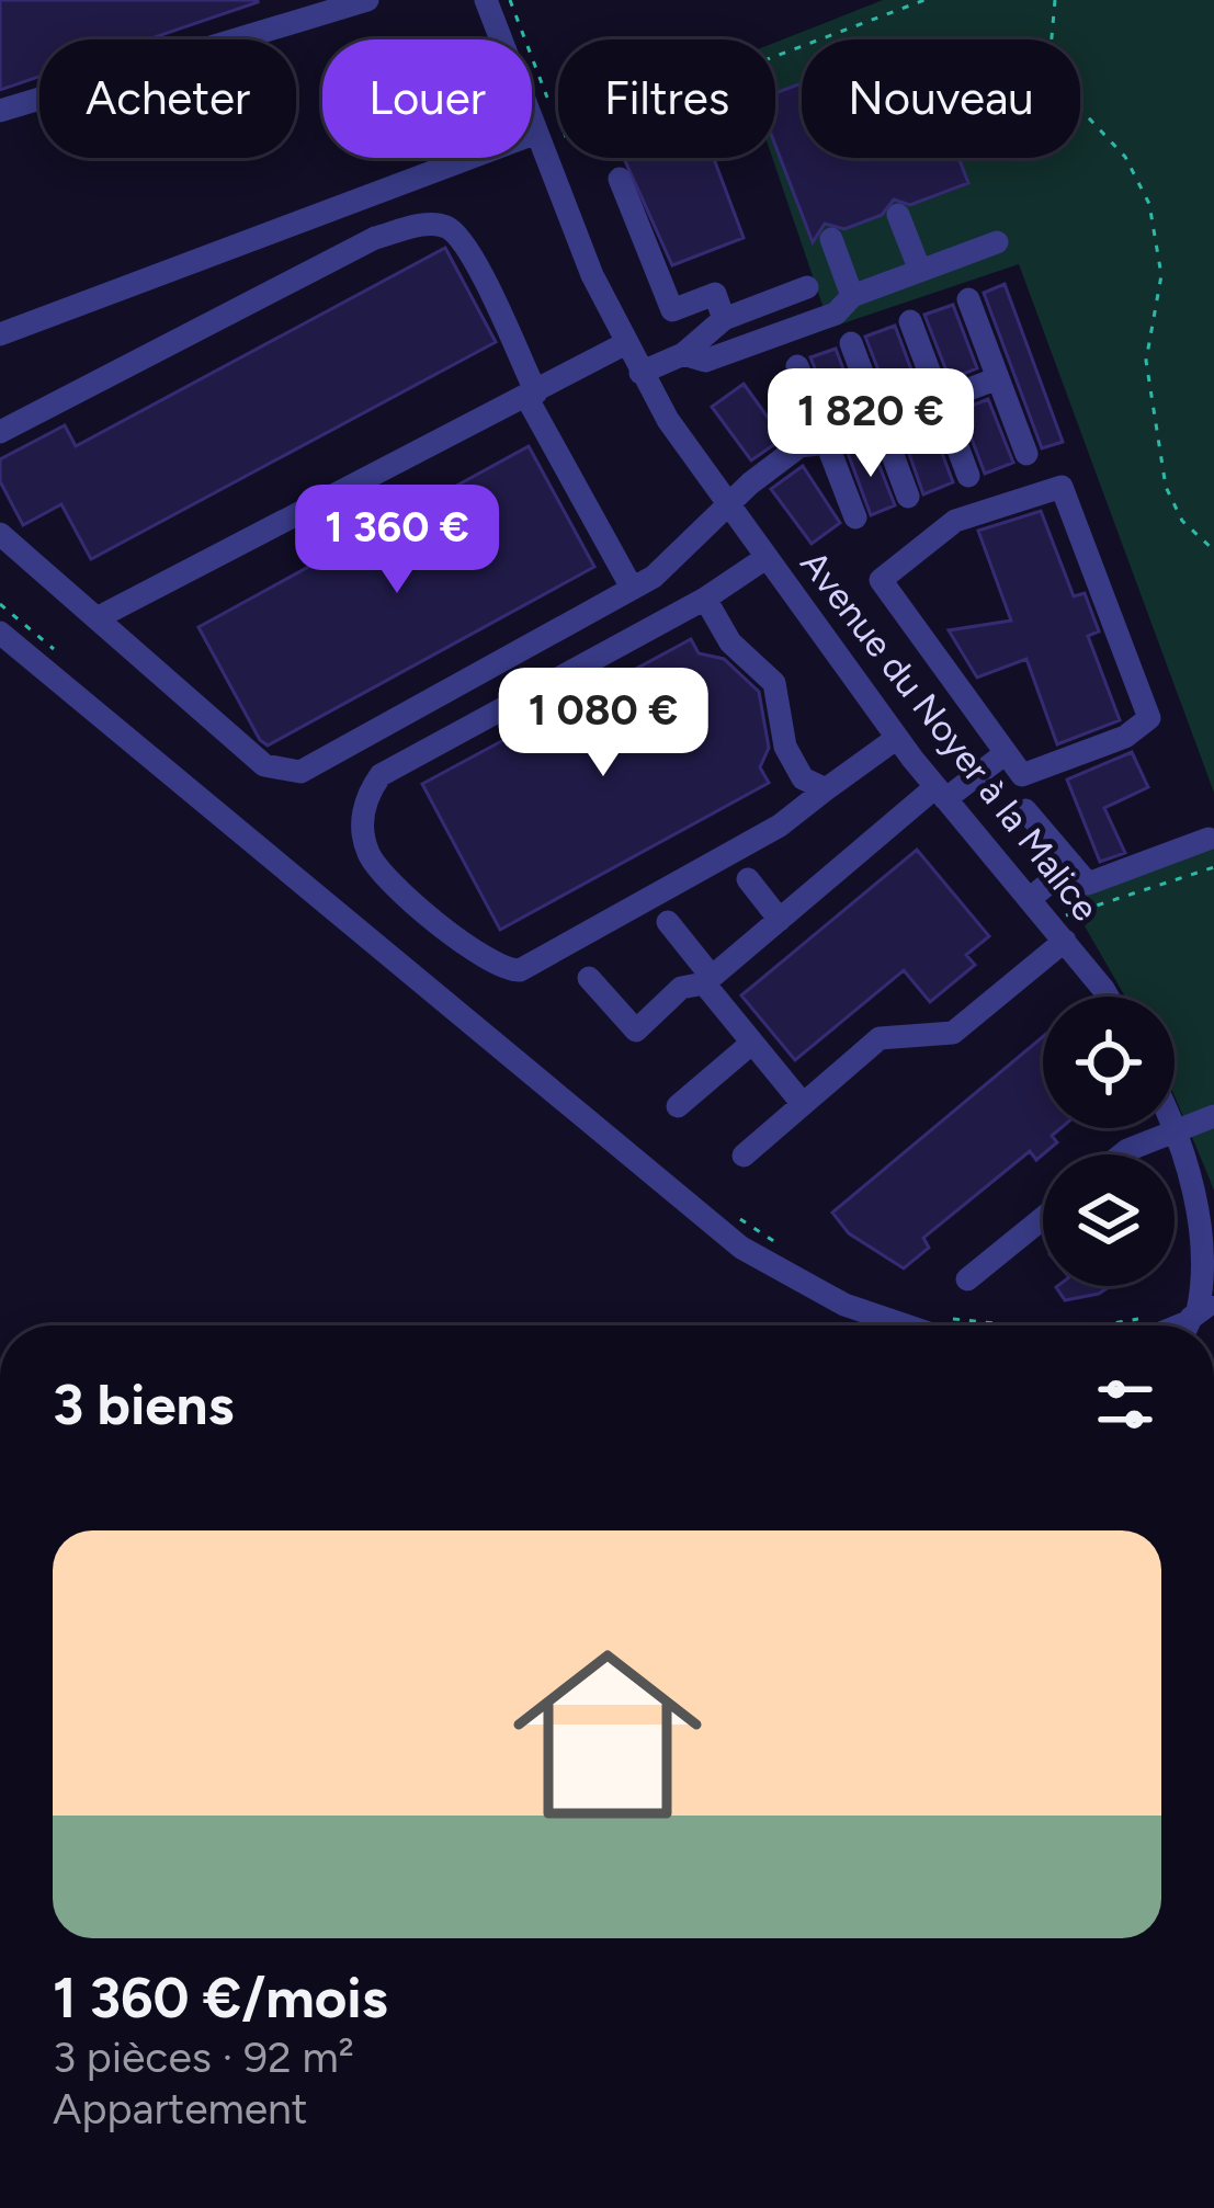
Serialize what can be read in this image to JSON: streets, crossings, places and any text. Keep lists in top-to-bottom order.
{
  "streets": {
    "street": ["Avenue du Noyer à la Malice"]
  },
  "page": {
    "chip": [
      "Acheter",
      "Louer",
      "Filtres",
      "Nouveau"
    ],
    "price": ["1 820 €", "1 360 €", "1 080 €"],
    "heading": "3 biens",
    "list": [
      {
        "name": "1 360 €/mois",
        "note": "3 pièces · 92 m² · Appartement"
      }
    ]
  }
}
